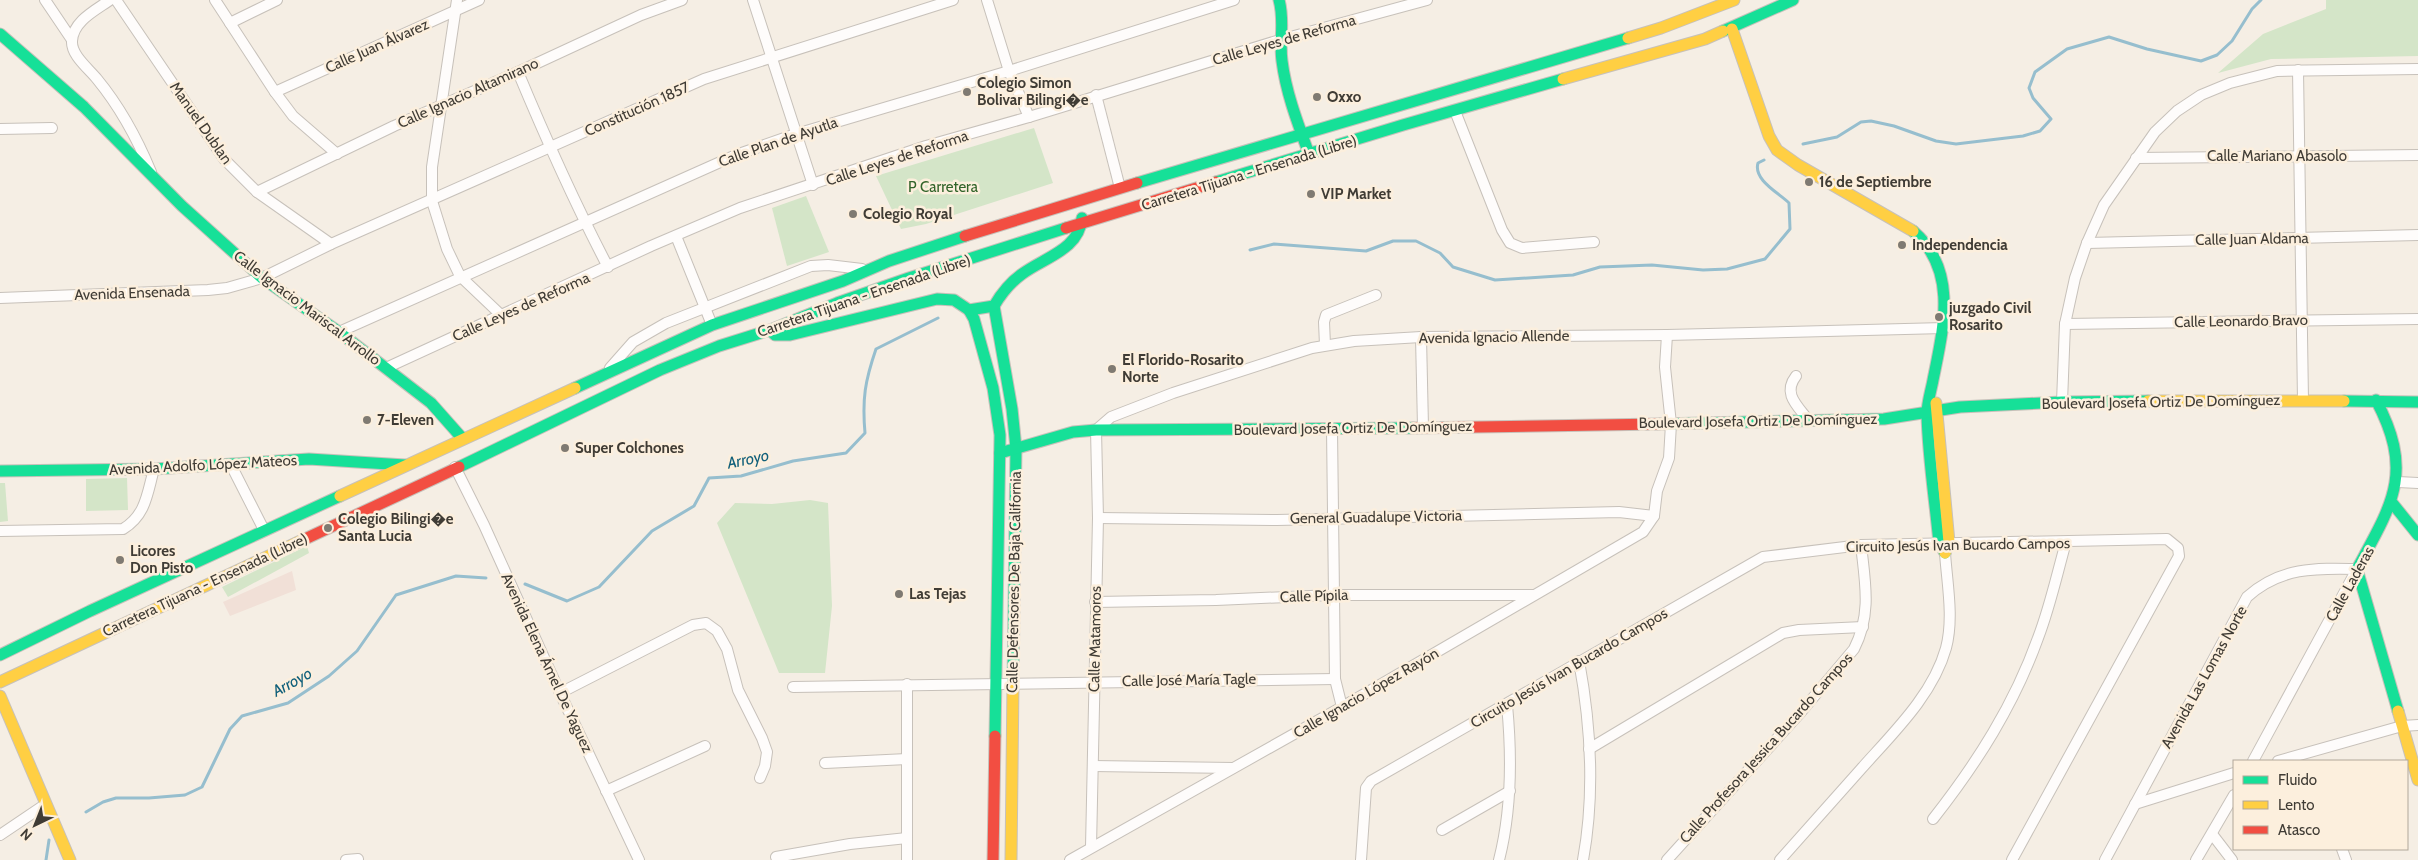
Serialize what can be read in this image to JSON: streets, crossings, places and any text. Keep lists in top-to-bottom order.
{
  "streets": {
    "main road": [
      "Carretera Tijuana - Ensenada (Libre)",
      "Calle Ignacio Mariscal Arrollo",
      "Boulevard Josefa Ortiz De Domínguez",
      "Avenida Adolfo López Mateos",
      "Calle Defensores De Baja California",
      "Calle Laderas"
    ],
    "street": [
      "Calle Leyes de Reforma",
      "Calle Juan Álvarez",
      "Calle Ignacio Altamirano",
      "Constitución 1857",
      "Manuel Dublan",
      "Calle Plan de Ayutla",
      "Calle Mariano Abasolo",
      "Calle Juan Aldama",
      "Avenida Ensenada",
      "Calle Leonardo Bravo",
      "Avenida Ignacio Allende",
      "General Guadalupe Victoria",
      "Circuito Jesús Ivan Bucardo Campos",
      "Calle Pípila",
      "Calle Matamoros",
      "Avenida Elena Ámel De Yaguez",
      "Avenida Las Lomas Norte",
      "Calle José María Tagle",
      "Calle Ignacio López Rayón",
      "Calle Profesora Jessica Bucardo Campos"
    ]
  },
  "crossings": [
    ["Calle Leyes de Reforma", "Calle Ignacio Mariscal Arrollo"],
    ["Calle Ignacio Altamirano", "Manuel Dublan"],
    ["Constitución 1857", "Manuel Dublan"],
    ["Constitución 1857", "Avenida Ensenada"],
    ["Manuel Dublan", "Avenida Ensenada"],
    ["Calle Plan de Ayutla", "Calle Ignacio Mariscal Arrollo"],
    ["Carretera Tijuana - Ensenada (Libre)", "Calle Ignacio Mariscal Arrollo"],
    ["Carretera Tijuana - Ensenada (Libre)", "Avenida Adolfo López Mateos"],
    ["Carretera Tijuana - Ensenada (Libre)", "Avenida Elena Ámel De Yaguez"],
    ["Avenida Ensenada", "Calle Ignacio Mariscal Arrollo"],
    ["Avenida Ignacio Allende", "Boulevard Josefa Ortiz De Domínguez"],
    ["Avenida Ignacio Allende", "Calle Matamoros"],
    ["Boulevard Josefa Ortiz De Domínguez", "Calle Laderas"],
    ["Boulevard Josefa Ortiz De Domínguez", "Calle Matamoros"],
    ["General Guadalupe Victoria", "Calle Matamoros"],
    ["General Guadalupe Victoria", "Calle Ignacio López Rayón"],
    ["Circuito Jesús Ivan Bucardo Campos", "Calle Profesora Jessica Bucardo Campos"],
    ["Calle Defensores De Baja California", "Calle José María Tagle"],
    ["Calle Laderas", "Avenida Las Lomas Norte"],
    ["Calle Pípila", "Calle Matamoros"],
    ["Calle Pípila", "Calle Ignacio López Rayón"],
    ["Calle Matamoros", "Calle José María Tagle"],
    ["Calle Matamoros", "Calle Ignacio López Rayón"]
  ],
  "water": ["Arroyo"],
  "parks": ["P Carretera"],
  "places": [
    "Colegio Simon Bolivar Bilingi�e",
    "Oxxo",
    "16 de Septiembre",
    "VIP Market",
    "Colegio Royal",
    "Independencia",
    "juzgado Civil Rosarito",
    "El Florido-Rosarito Norte",
    "7-Eleven",
    "Super Colchones",
    "Colegio Bilingi�e Santa Lucia",
    "Licores Don Pisto",
    "Las Tejas"
  ],
  "legend": ["Fluido", "Lento", "Atasco"],
  "north": "bottom left"
}
